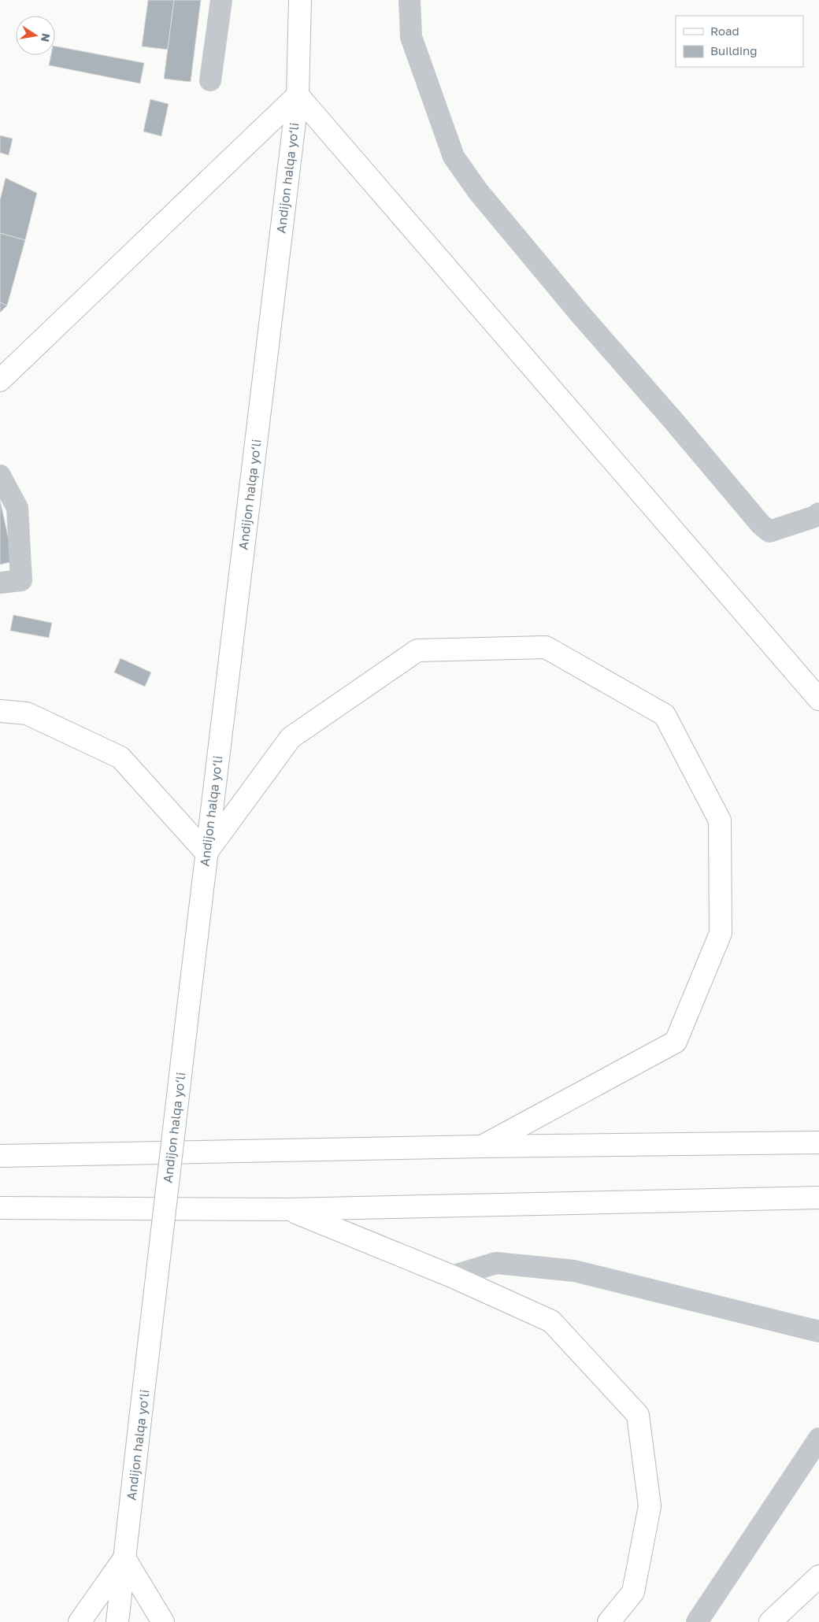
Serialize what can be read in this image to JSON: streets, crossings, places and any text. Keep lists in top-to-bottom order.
{
  "streets": {
    "main road": ["Andijon halqa yo‘li"]
  },
  "legend": ["Road", "Building"],
  "north": "right"
}
